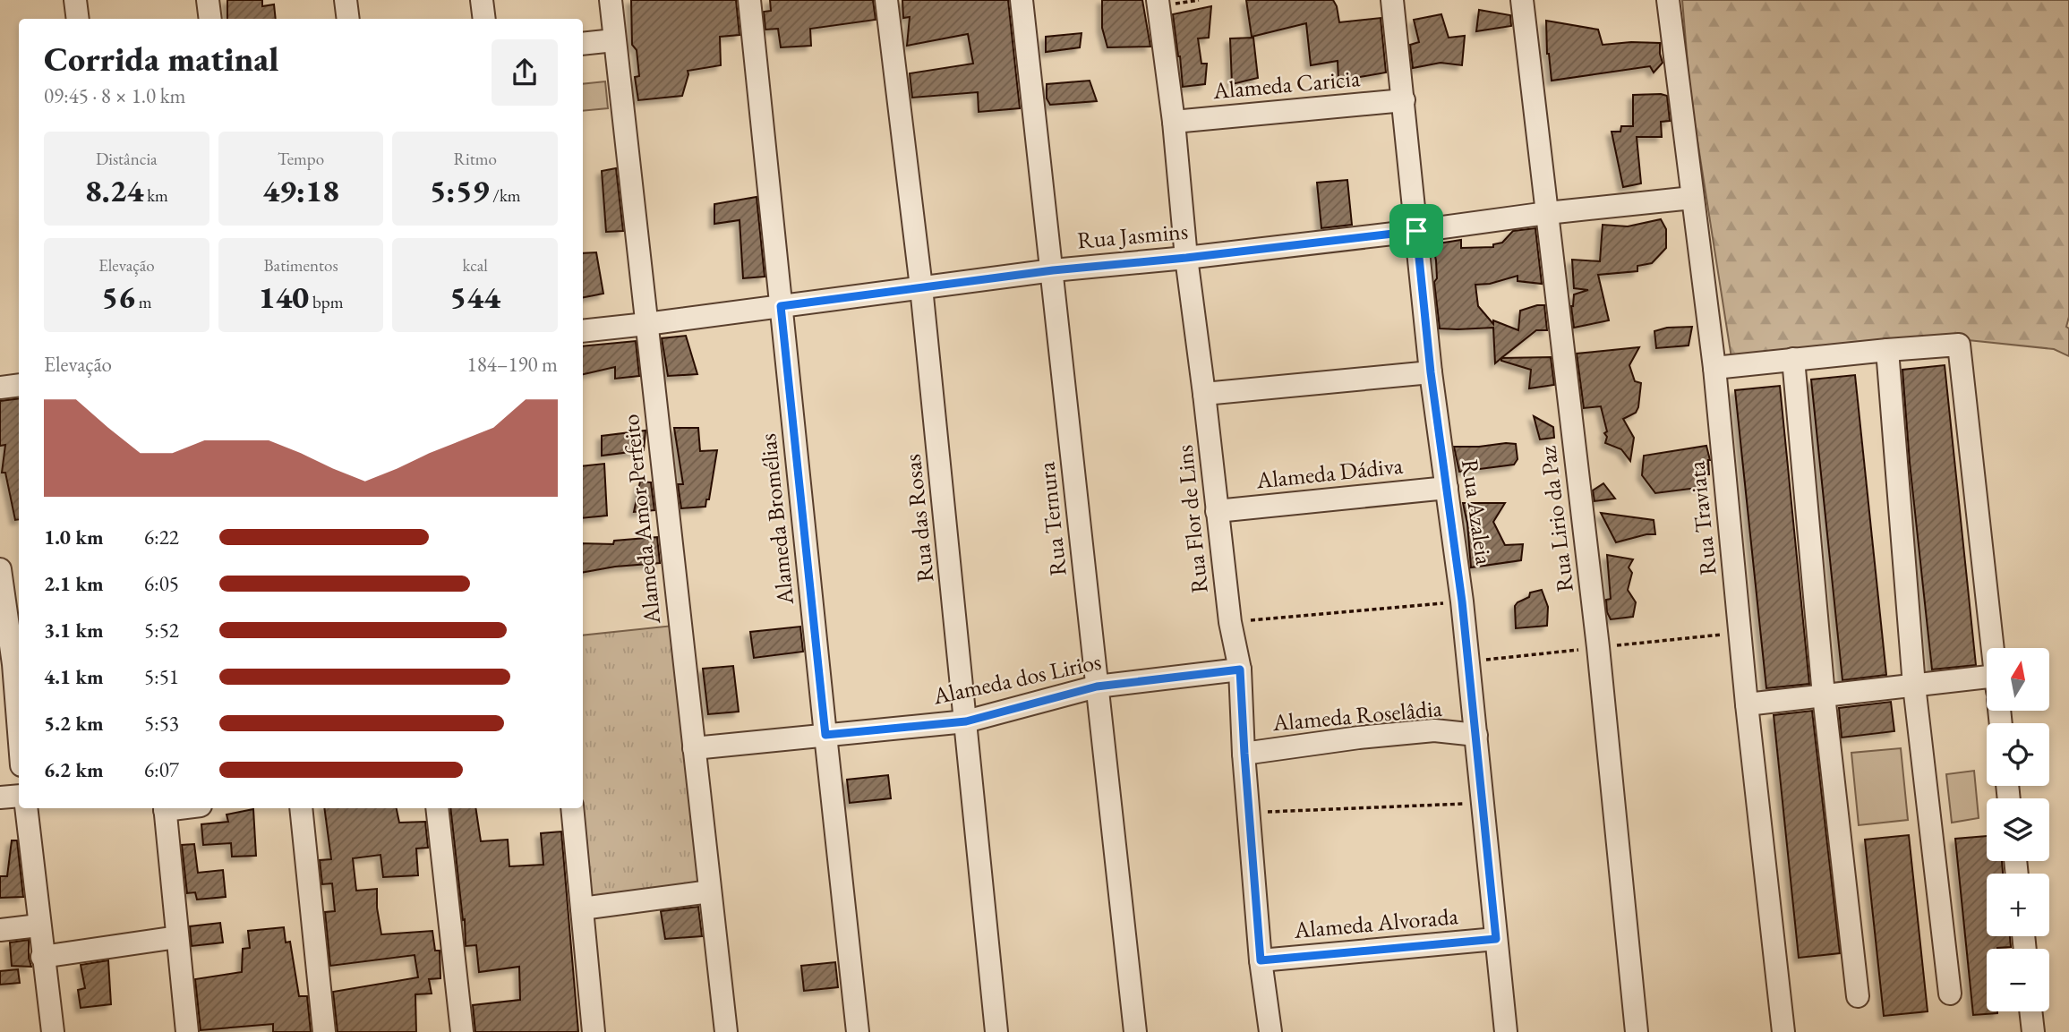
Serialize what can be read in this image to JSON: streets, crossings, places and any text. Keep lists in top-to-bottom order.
{
  "streets": {
    "street": [
      "Alameda Caricia",
      "Rua Jasmins",
      "Alameda Dádiva",
      "Rua Azaleia",
      "Rua das Rosas",
      "Rua Traviata",
      "Alameda Amor Perfeito",
      "Alameda Bromélias",
      "Rua Ternura",
      "Rua Flor de Lins",
      "Rua Lirio da Paz",
      "Alameda dos Lirios",
      "Alameda Roselâdia",
      "Alameda Alvorada"
    ]
  },
  "crossings": [
    ["Alameda Caricia", "Rua Azaleia"],
    ["Alameda Caricia", "Rua Flor de Lins"],
    ["Rua Jasmins", "Rua Azaleia"],
    ["Rua Jasmins", "Rua das Rosas"],
    ["Rua Jasmins", "Rua Traviata"],
    ["Rua Jasmins", "Alameda Amor Perfeito"],
    ["Rua Jasmins", "Alameda Bromélias"],
    ["Rua Jasmins", "Rua Ternura"],
    ["Rua Jasmins", "Rua Flor de Lins"],
    ["Rua Jasmins", "Rua Lirio da Paz"],
    ["Alameda Dádiva", "Rua Azaleia"],
    ["Alameda Dádiva", "Rua Flor de Lins"],
    ["Rua Azaleia", "Alameda Roselâdia"],
    ["Rua Azaleia", "Alameda Alvorada"],
    ["Rua das Rosas", "Alameda dos Lirios"],
    ["Alameda Amor Perfeito", "Alameda dos Lirios"],
    ["Alameda Bromélias", "Alameda dos Lirios"],
    ["Rua Ternura", "Alameda dos Lirios"],
    ["Rua Flor de Lins", "Alameda dos Lirios"],
    ["Rua Flor de Lins", "Alameda Roselâdia"],
    ["Rua Flor de Lins", "Alameda Alvorada"]
  ],
  "north": "top",
  "page": {
    "heading": ["Corrida matinal", "09:45 · 8 × 1.0 km"],
    "stats": [
      ["Distância", "8.24 km"],
      ["Tempo", "49:18"],
      ["Ritmo", "5:59 /km"],
      ["Elevação", "56 m"],
      ["Batimentos", "140 bpm"],
      ["kcal", "544"]
    ],
    "chart": ["Elevação", "184–190 m"],
    "list": [
      {
        "name": "1.0 km",
        "note": "6:22"
      },
      {
        "name": "2.1 km",
        "note": "6:05"
      },
      {
        "name": "3.1 km",
        "note": "5:52"
      },
      {
        "name": "4.1 km",
        "note": "5:51"
      },
      {
        "name": "5.2 km",
        "note": "5:53"
      },
      {
        "name": "6.2 km",
        "note": "6:07"
      }
    ],
    "map_buttons": ["+", "−"]
  }
}
